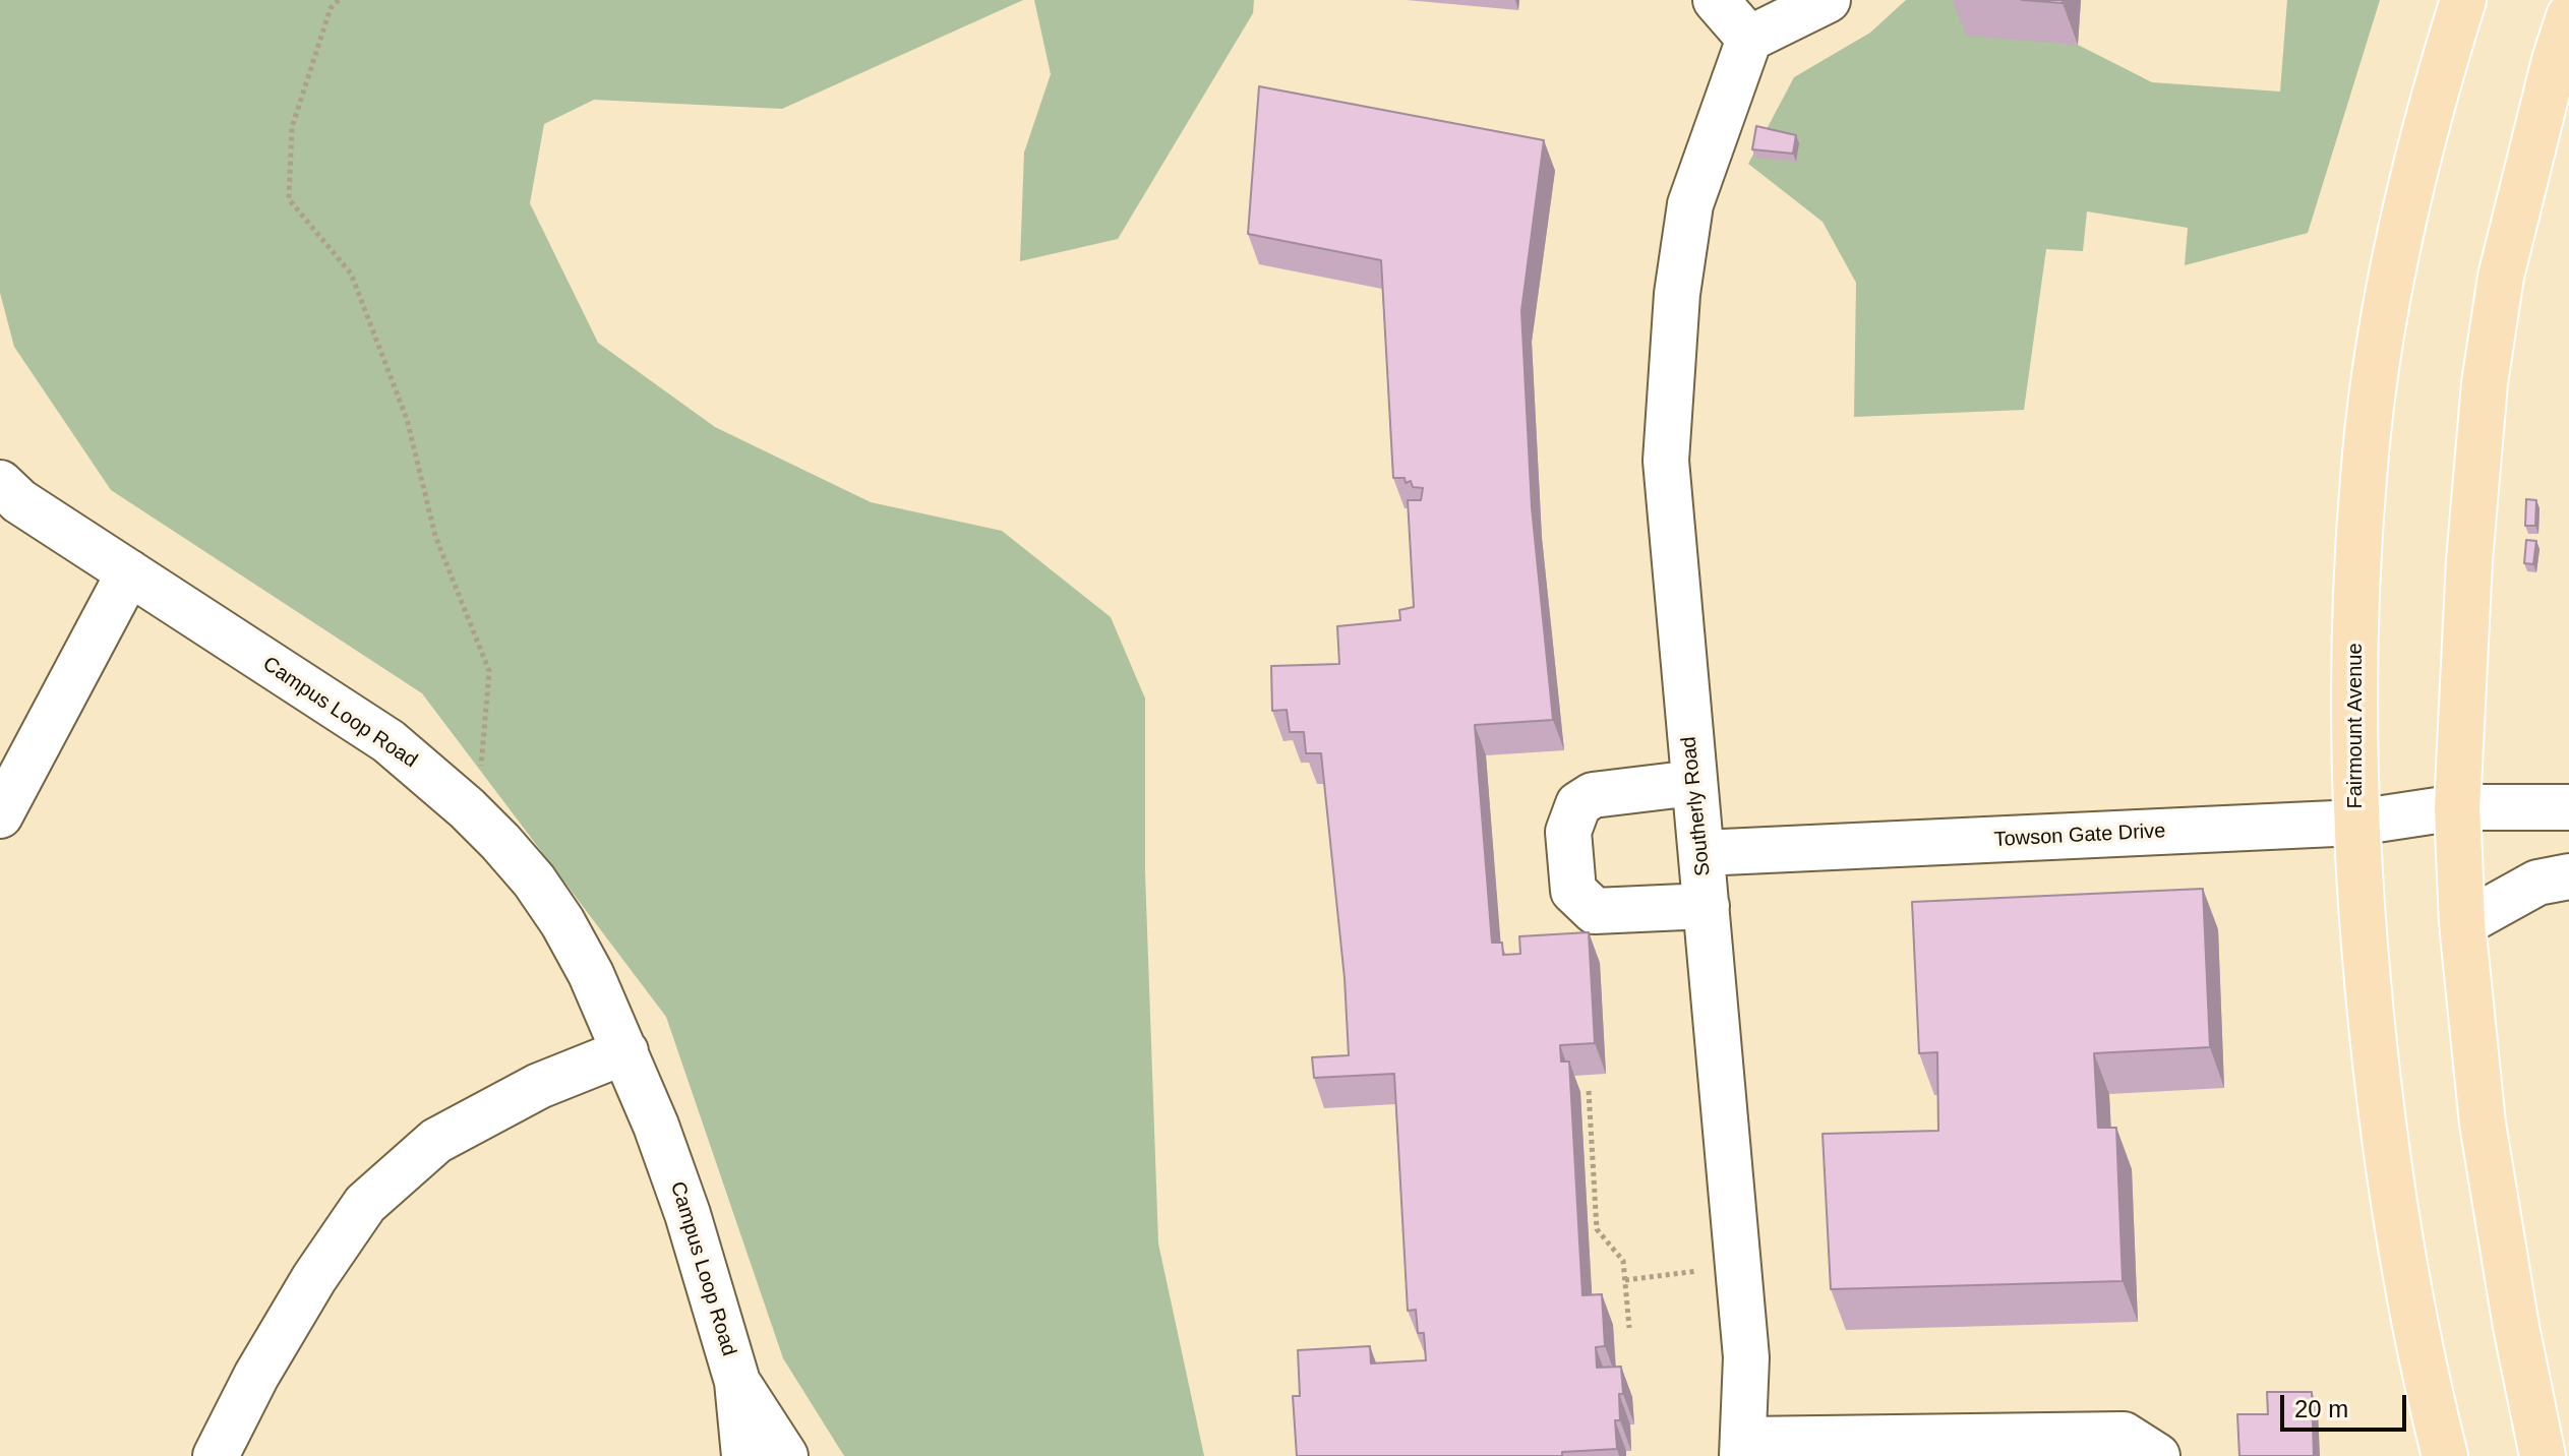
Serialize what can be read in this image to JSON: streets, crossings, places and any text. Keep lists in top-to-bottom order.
{
  "streets": {
    "main road": ["Fairmount Avenue"],
    "street": ["Campus Loop Road", "Southerly Road", "Towson Gate Drive"]
  },
  "crossings": [
    ["Fairmount Avenue", "Towson Gate Drive"],
    ["Southerly Road", "Towson Gate Drive"]
  ],
  "scale_bar": "20 m"
}
